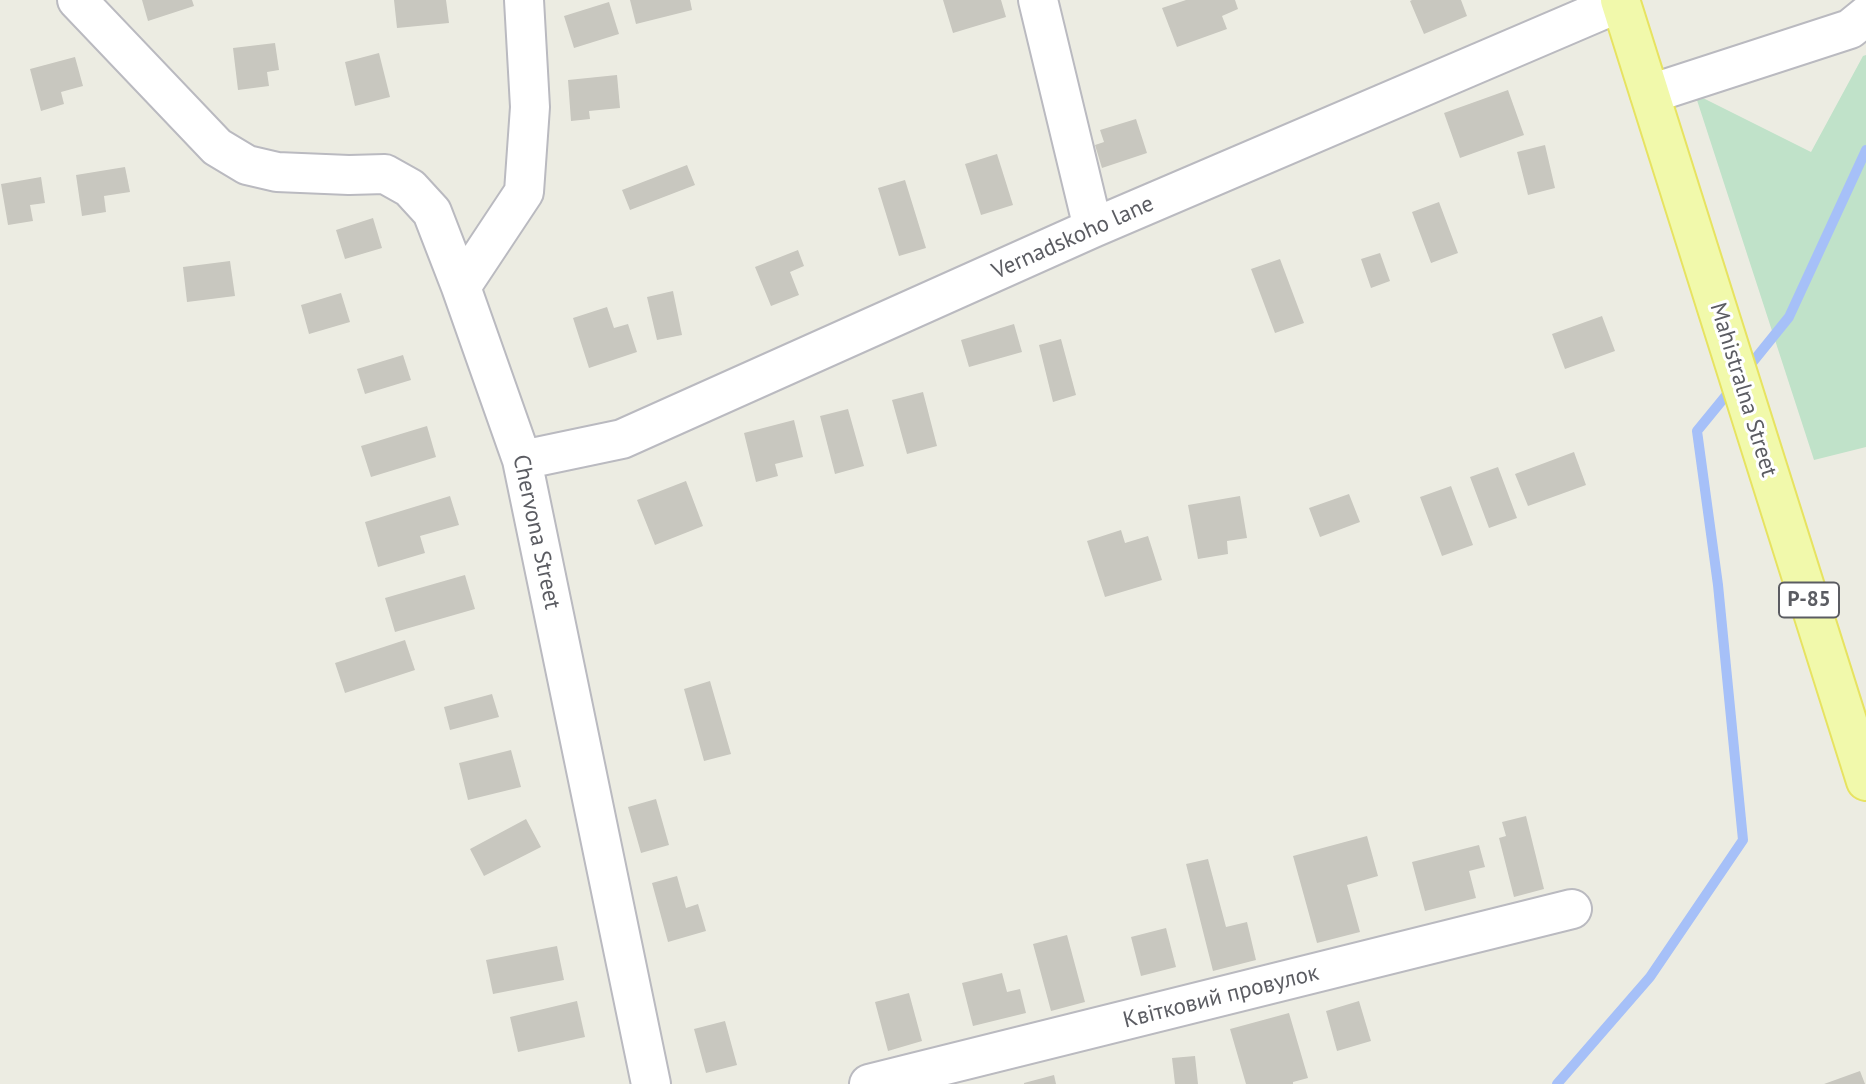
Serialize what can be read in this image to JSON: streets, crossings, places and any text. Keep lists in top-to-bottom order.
{
  "streets": {
    "main road": ["Mahistralna Street", "Р-85"],
    "street": ["Vernadskoho lane", "Chervona Street", "Квітковий провулок"]
  },
  "crossings": [
    ["Vernadskoho lane", "Mahistralna Street"],
    ["Vernadskoho lane", "Chervona Street"]
  ]
}
